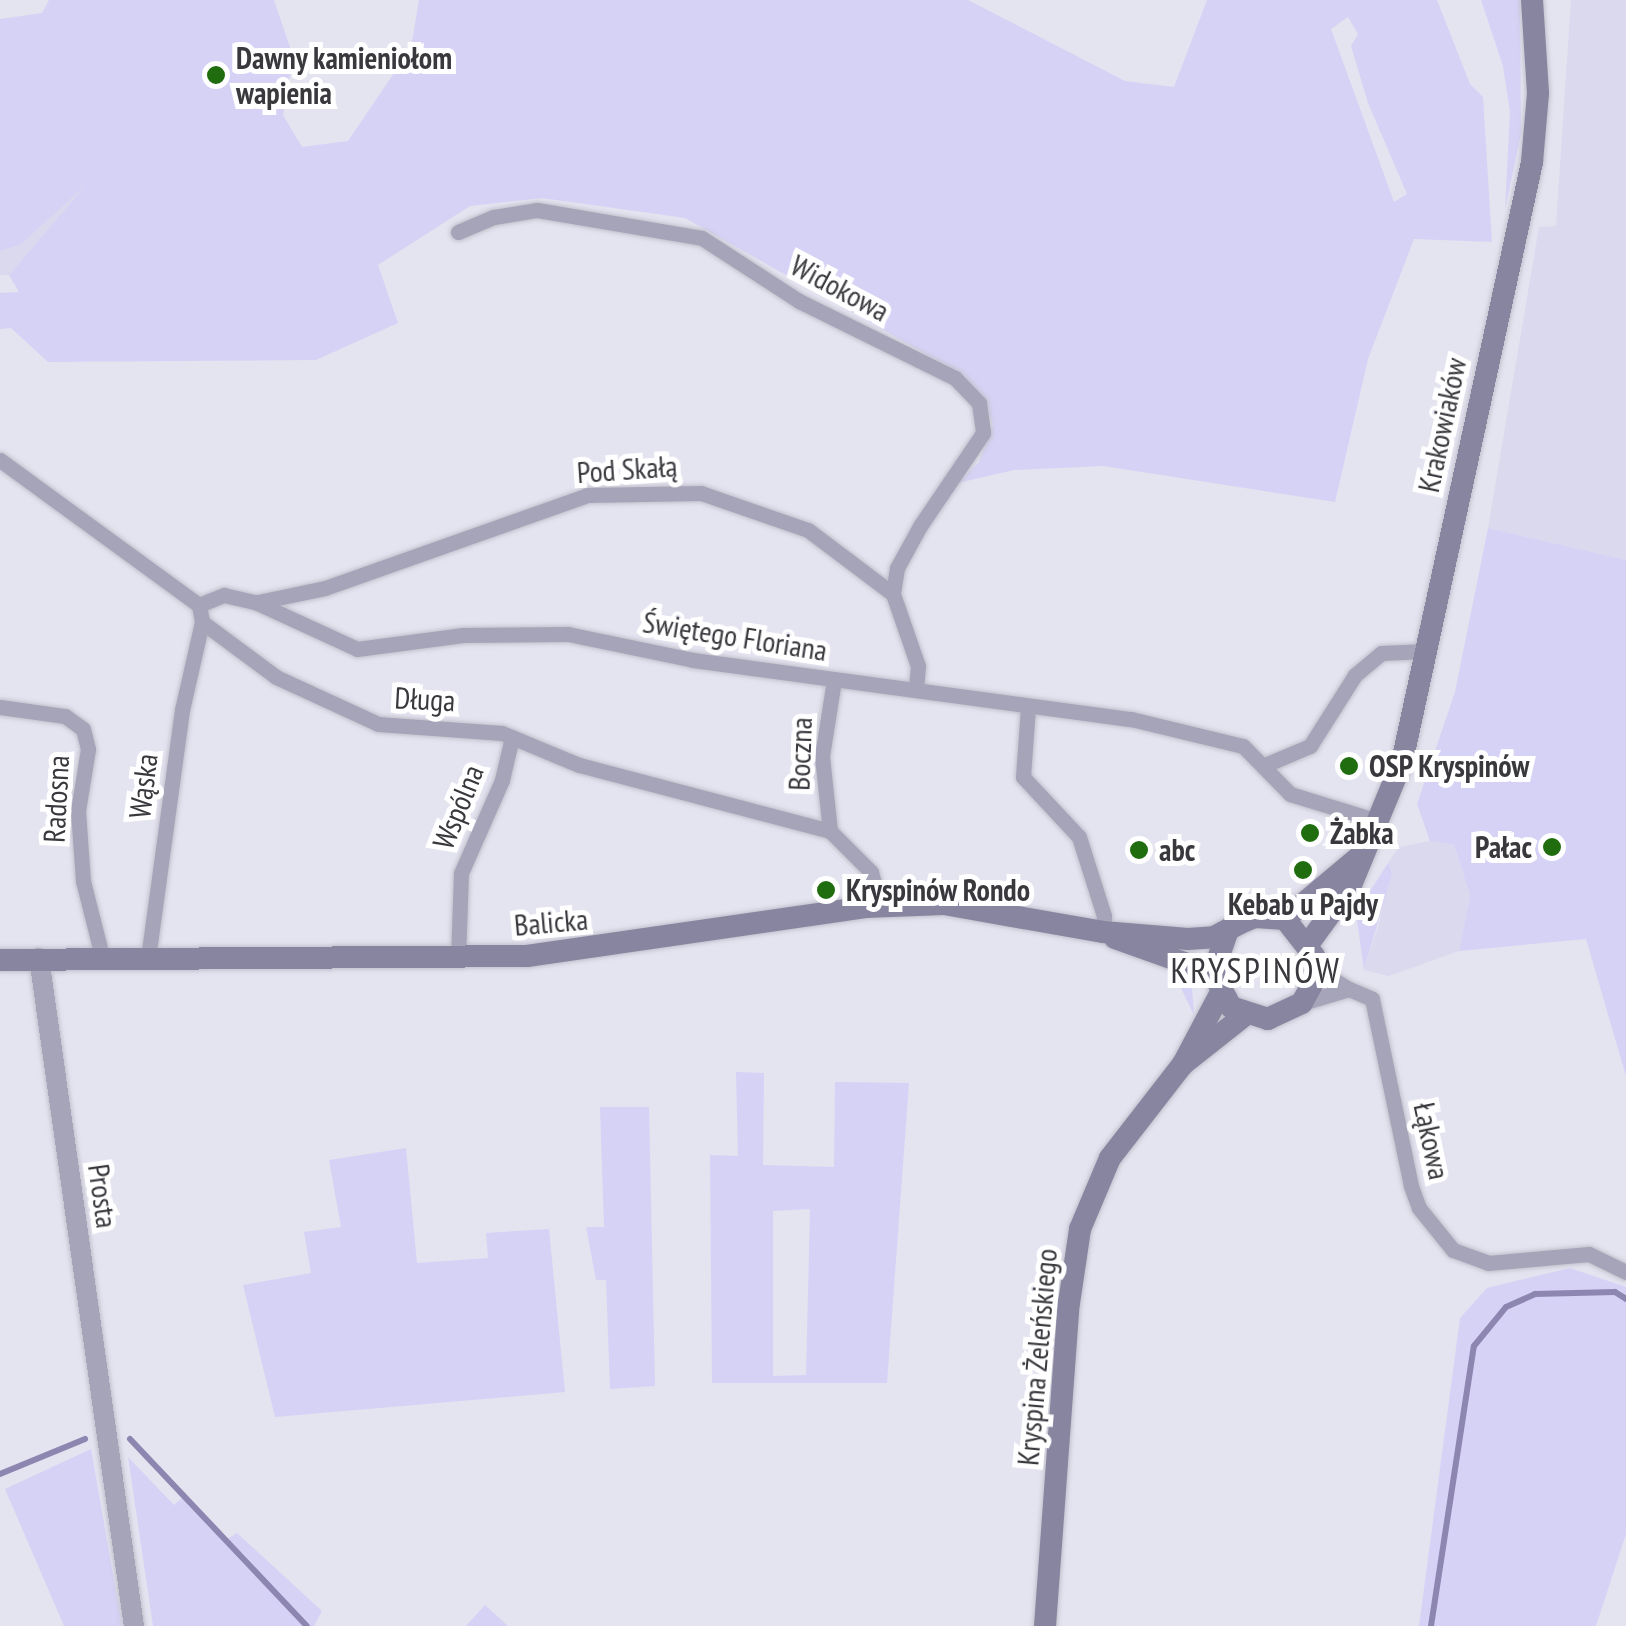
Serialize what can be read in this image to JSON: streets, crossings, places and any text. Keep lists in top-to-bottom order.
{
  "streets": {
    "main road": ["Krakowiaków", "Balicka", "Kryspina Żeleńskiego"],
    "street": [
      "Widokowa",
      "Pod Skałą",
      "Świętego Floriana",
      "Długa",
      "Boczna",
      "Wąska",
      "Radosna",
      "Wspólna",
      "Łąkowa",
      "Prosta"
    ]
  },
  "crossings": [
    ["Widokowa", "Pod Skałą"],
    ["Krakowiaków", "Świętego Floriana"],
    ["Krakowiaków", "Balicka"],
    ["Krakowiaków", "Łąkowa"],
    ["Krakowiaków", "Kryspina Żeleńskiego"],
    ["Pod Skałą", "Świętego Floriana"],
    ["Świętego Floriana", "Boczna"],
    ["Długa", "Boczna"],
    ["Długa", "Wąska"],
    ["Długa", "Wspólna"],
    ["Wąska", "Balicka"],
    ["Radosna", "Balicka"],
    ["Wspólna", "Balicka"],
    ["Balicka", "Łąkowa"],
    ["Balicka", "Prosta"],
    ["Balicka", "Kryspina Żeleńskiego"],
    ["Łąkowa", "Kryspina Żeleńskiego"]
  ],
  "districts": ["KRYSPINÓW"],
  "places": [
    "Dawny kamieniołom wapienia",
    "OSP Kryspinów",
    "Żabka",
    "Pałac",
    "abc",
    "Kebab u Pajdy",
    "Kryspinów Rondo"
  ]
}
